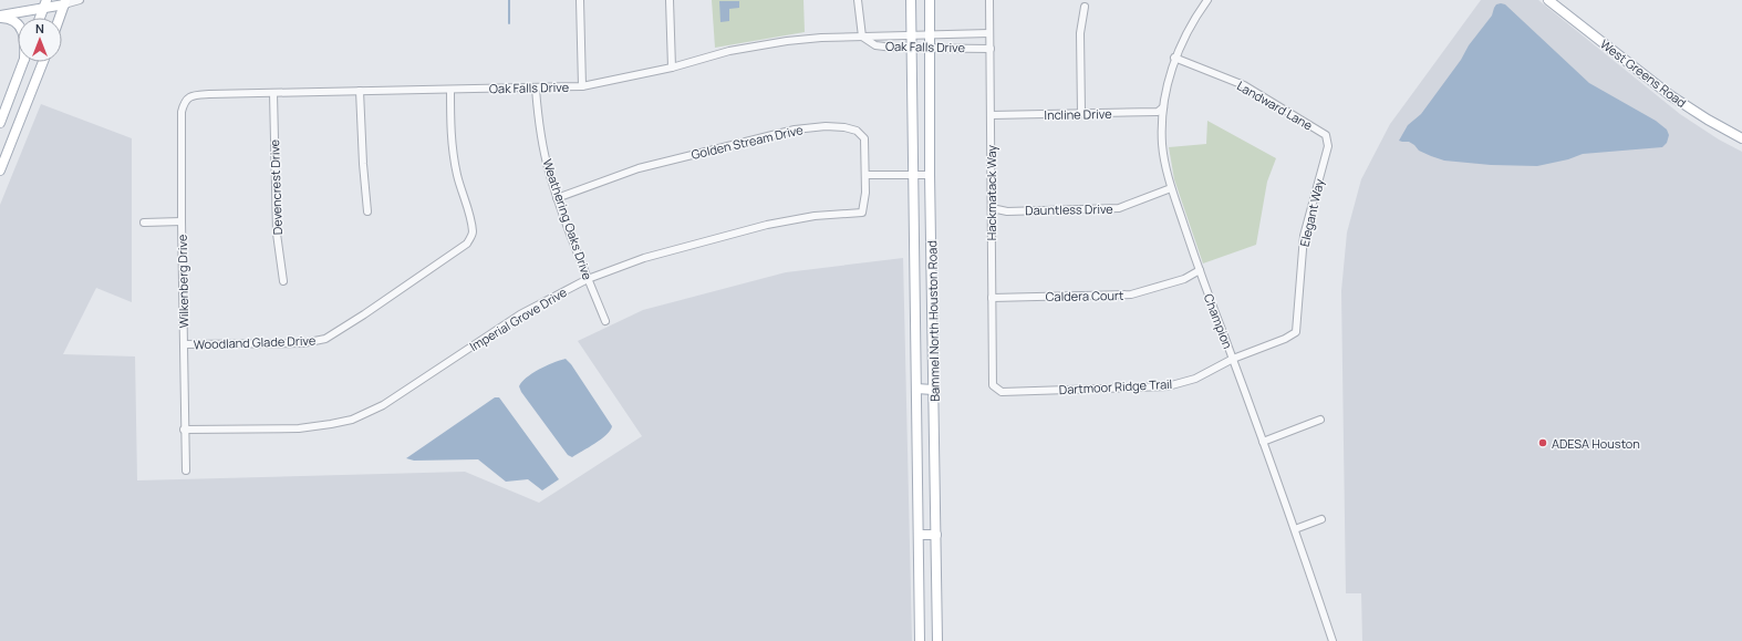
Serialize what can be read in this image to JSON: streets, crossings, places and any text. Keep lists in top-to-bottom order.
{
  "streets": {
    "main road": ["West Greens Road", "Bammel North Houston Road"],
    "street": [
      "Oak Falls Drive",
      "Landward Lane",
      "Incline Drive",
      "Golden Stream Drive",
      "Devencrest Drive",
      "Hackmatack Way",
      "Dauntless Drive",
      "Elegant Way",
      "Weathering Oaks Drive",
      "Wilkenberg Drive",
      "Caldera Court",
      "Imperial Grove Drive",
      "Champion",
      "Woodland Glade Drive",
      "Dartmoor Ridge Trail"
    ]
  },
  "crossings": [
    ["Oak Falls Drive", "Devencrest Drive"],
    ["Oak Falls Drive", "Hackmatack Way"],
    ["Oak Falls Drive", "Weathering Oaks Drive"],
    ["Oak Falls Drive", "Wilkenberg Drive"],
    ["Oak Falls Drive", "Bammel North Houston Road"],
    ["Oak Falls Drive", "Woodland Glade Drive"],
    ["Landward Lane", "Elegant Way"],
    ["Landward Lane", "Champion"],
    ["Incline Drive", "Hackmatack Way"],
    ["Incline Drive", "Champion"],
    ["Golden Stream Drive", "Weathering Oaks Drive"],
    ["Golden Stream Drive", "Imperial Grove Drive"],
    ["Hackmatack Way", "Dauntless Drive"],
    ["Hackmatack Way", "Caldera Court"],
    ["Hackmatack Way", "Dartmoor Ridge Trail"],
    ["Dauntless Drive", "Champion"],
    ["Elegant Way", "Dartmoor Ridge Trail"],
    ["Weathering Oaks Drive", "Imperial Grove Drive"],
    ["Wilkenberg Drive", "Imperial Grove Drive"],
    ["Wilkenberg Drive", "Woodland Glade Drive"],
    ["Caldera Court", "Champion"],
    ["Champion", "Dartmoor Ridge Trail"]
  ],
  "places": ["ADESA Houston"],
  "north": "top"
}
